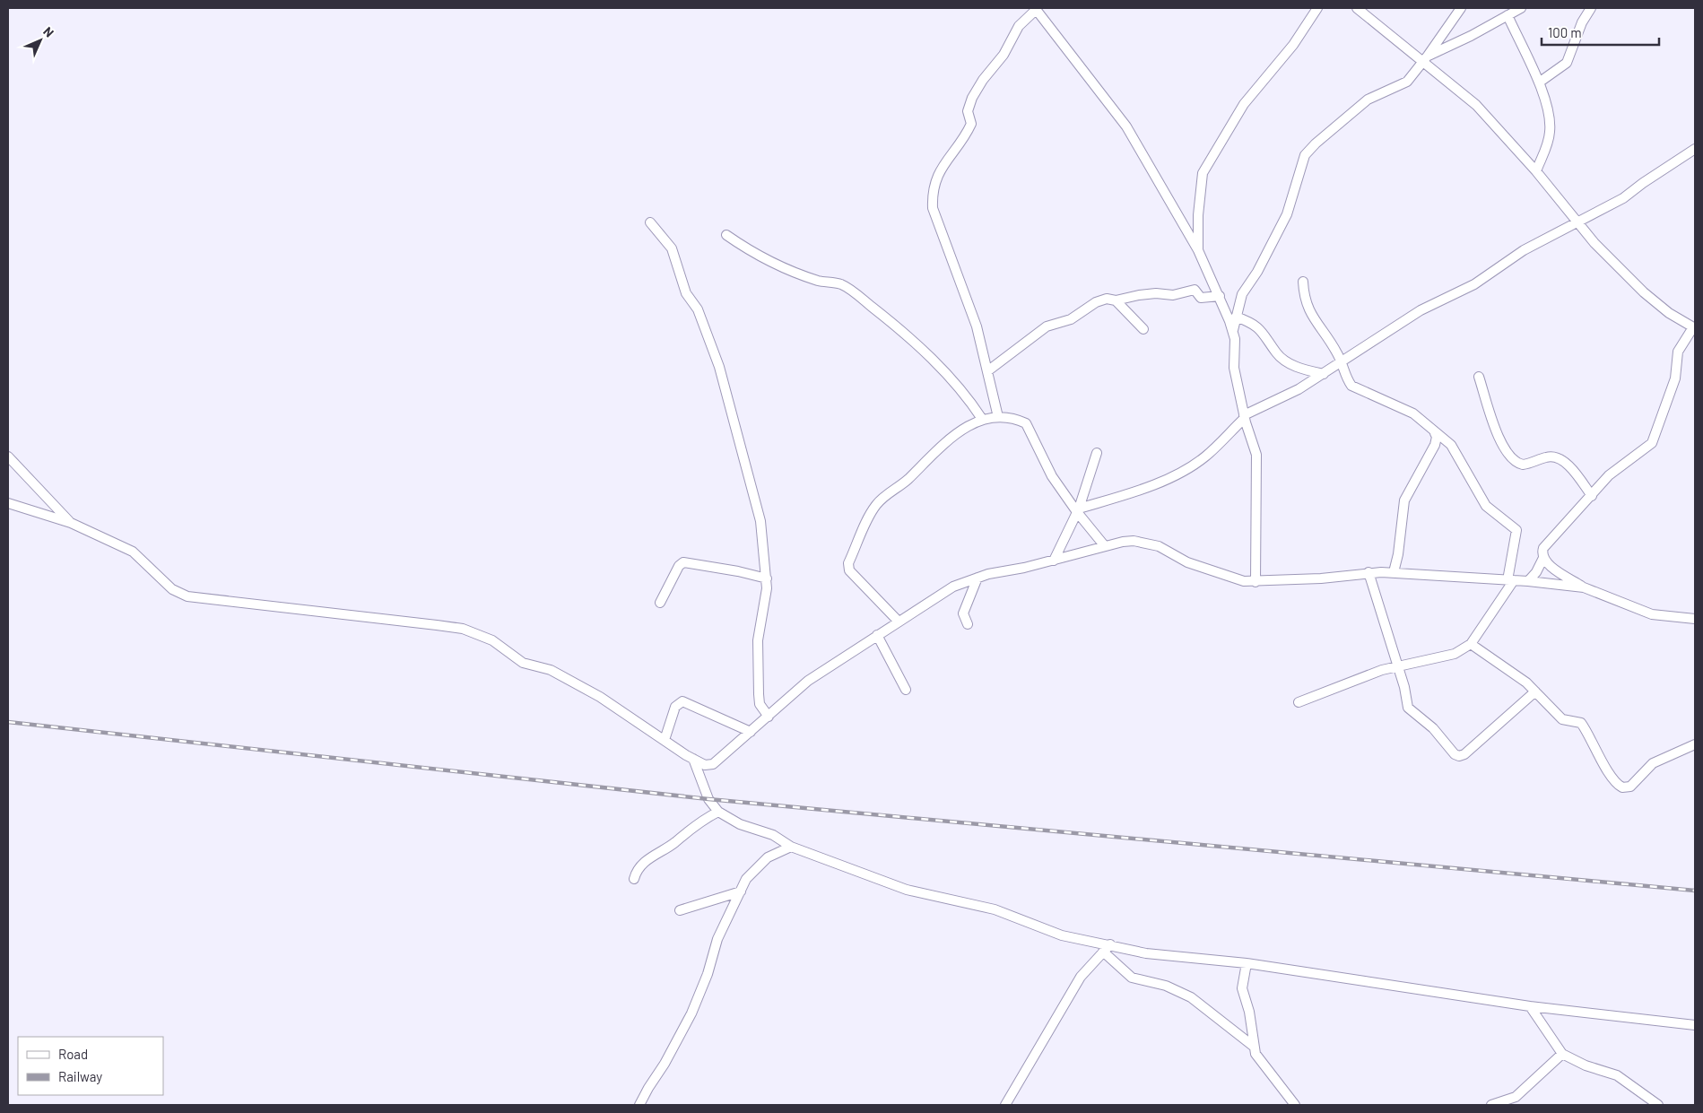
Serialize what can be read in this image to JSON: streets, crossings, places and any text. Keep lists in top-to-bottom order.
{
  "legend": ["Road", "Railway"],
  "scale_bar": "100 m",
  "north": "top right"
}
